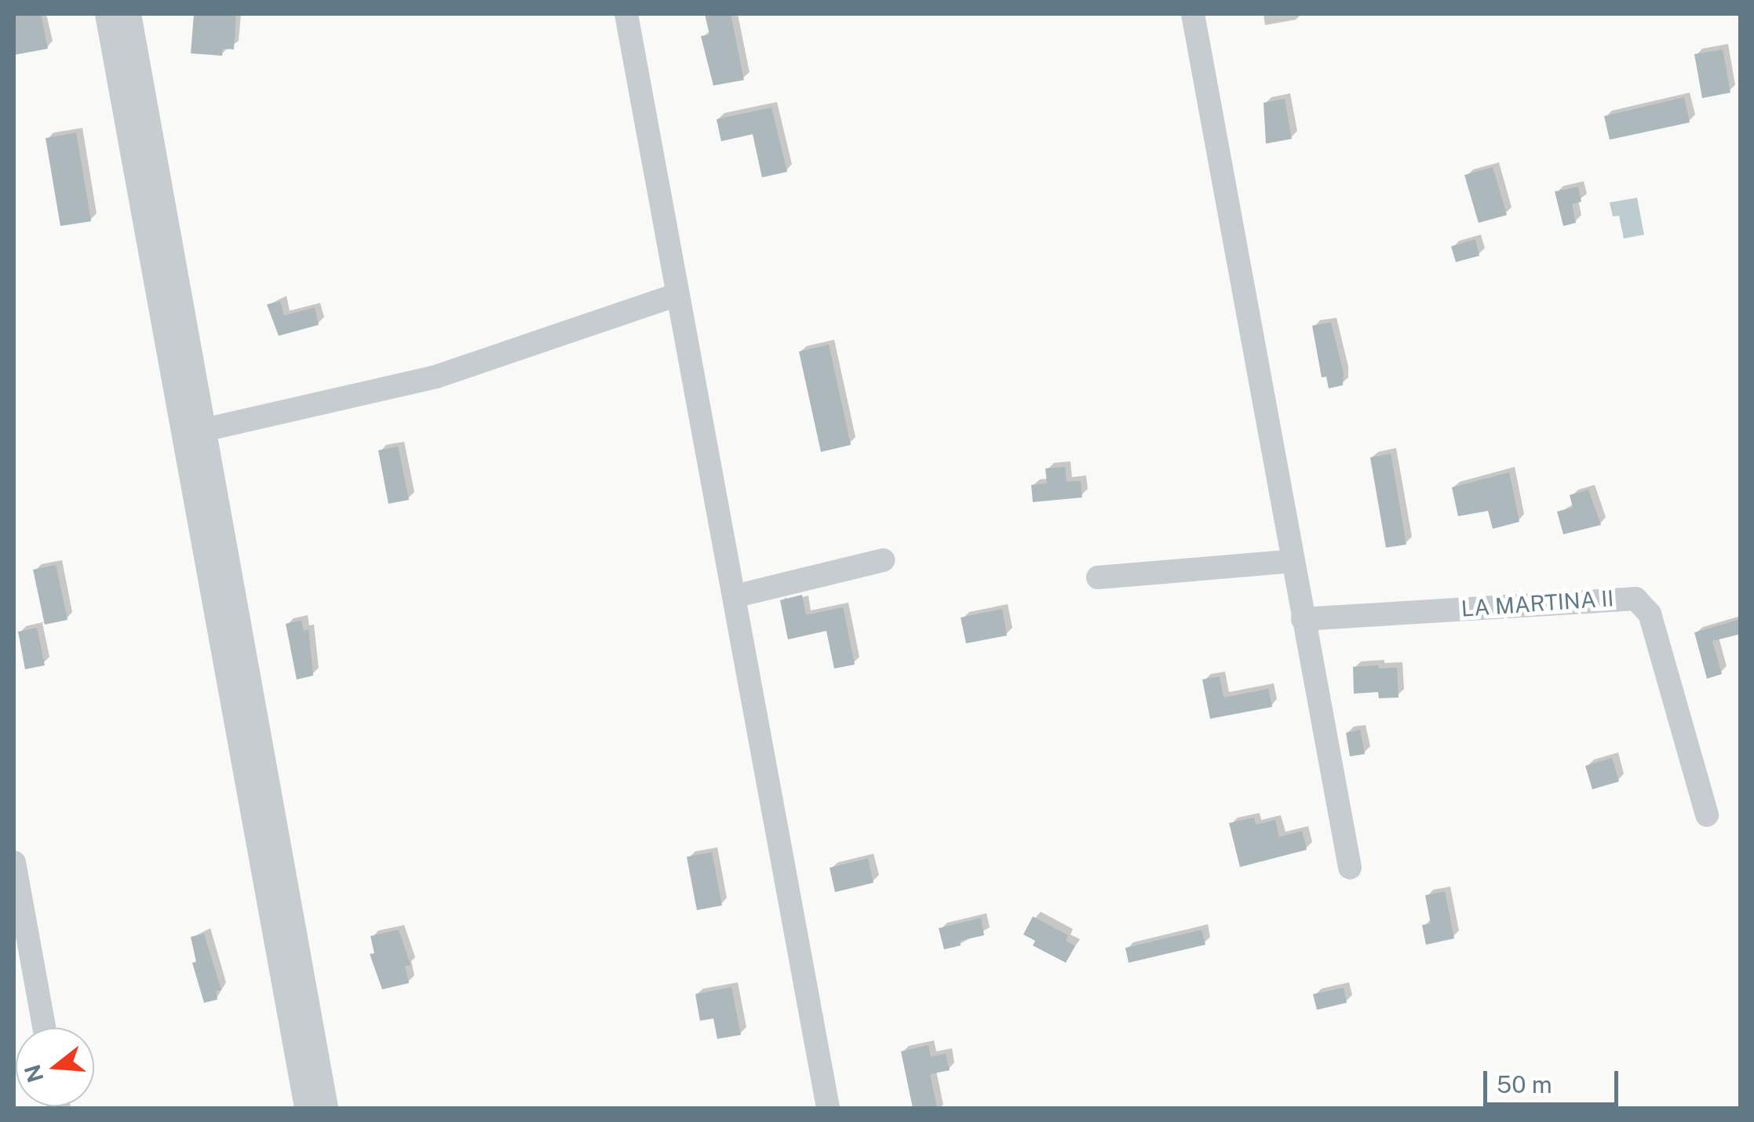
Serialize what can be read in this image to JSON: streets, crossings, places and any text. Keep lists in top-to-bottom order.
{
  "streets": {
    "street": ["LA MARTINA II"]
  },
  "scale_bar": "50 m",
  "north": "left"
}
